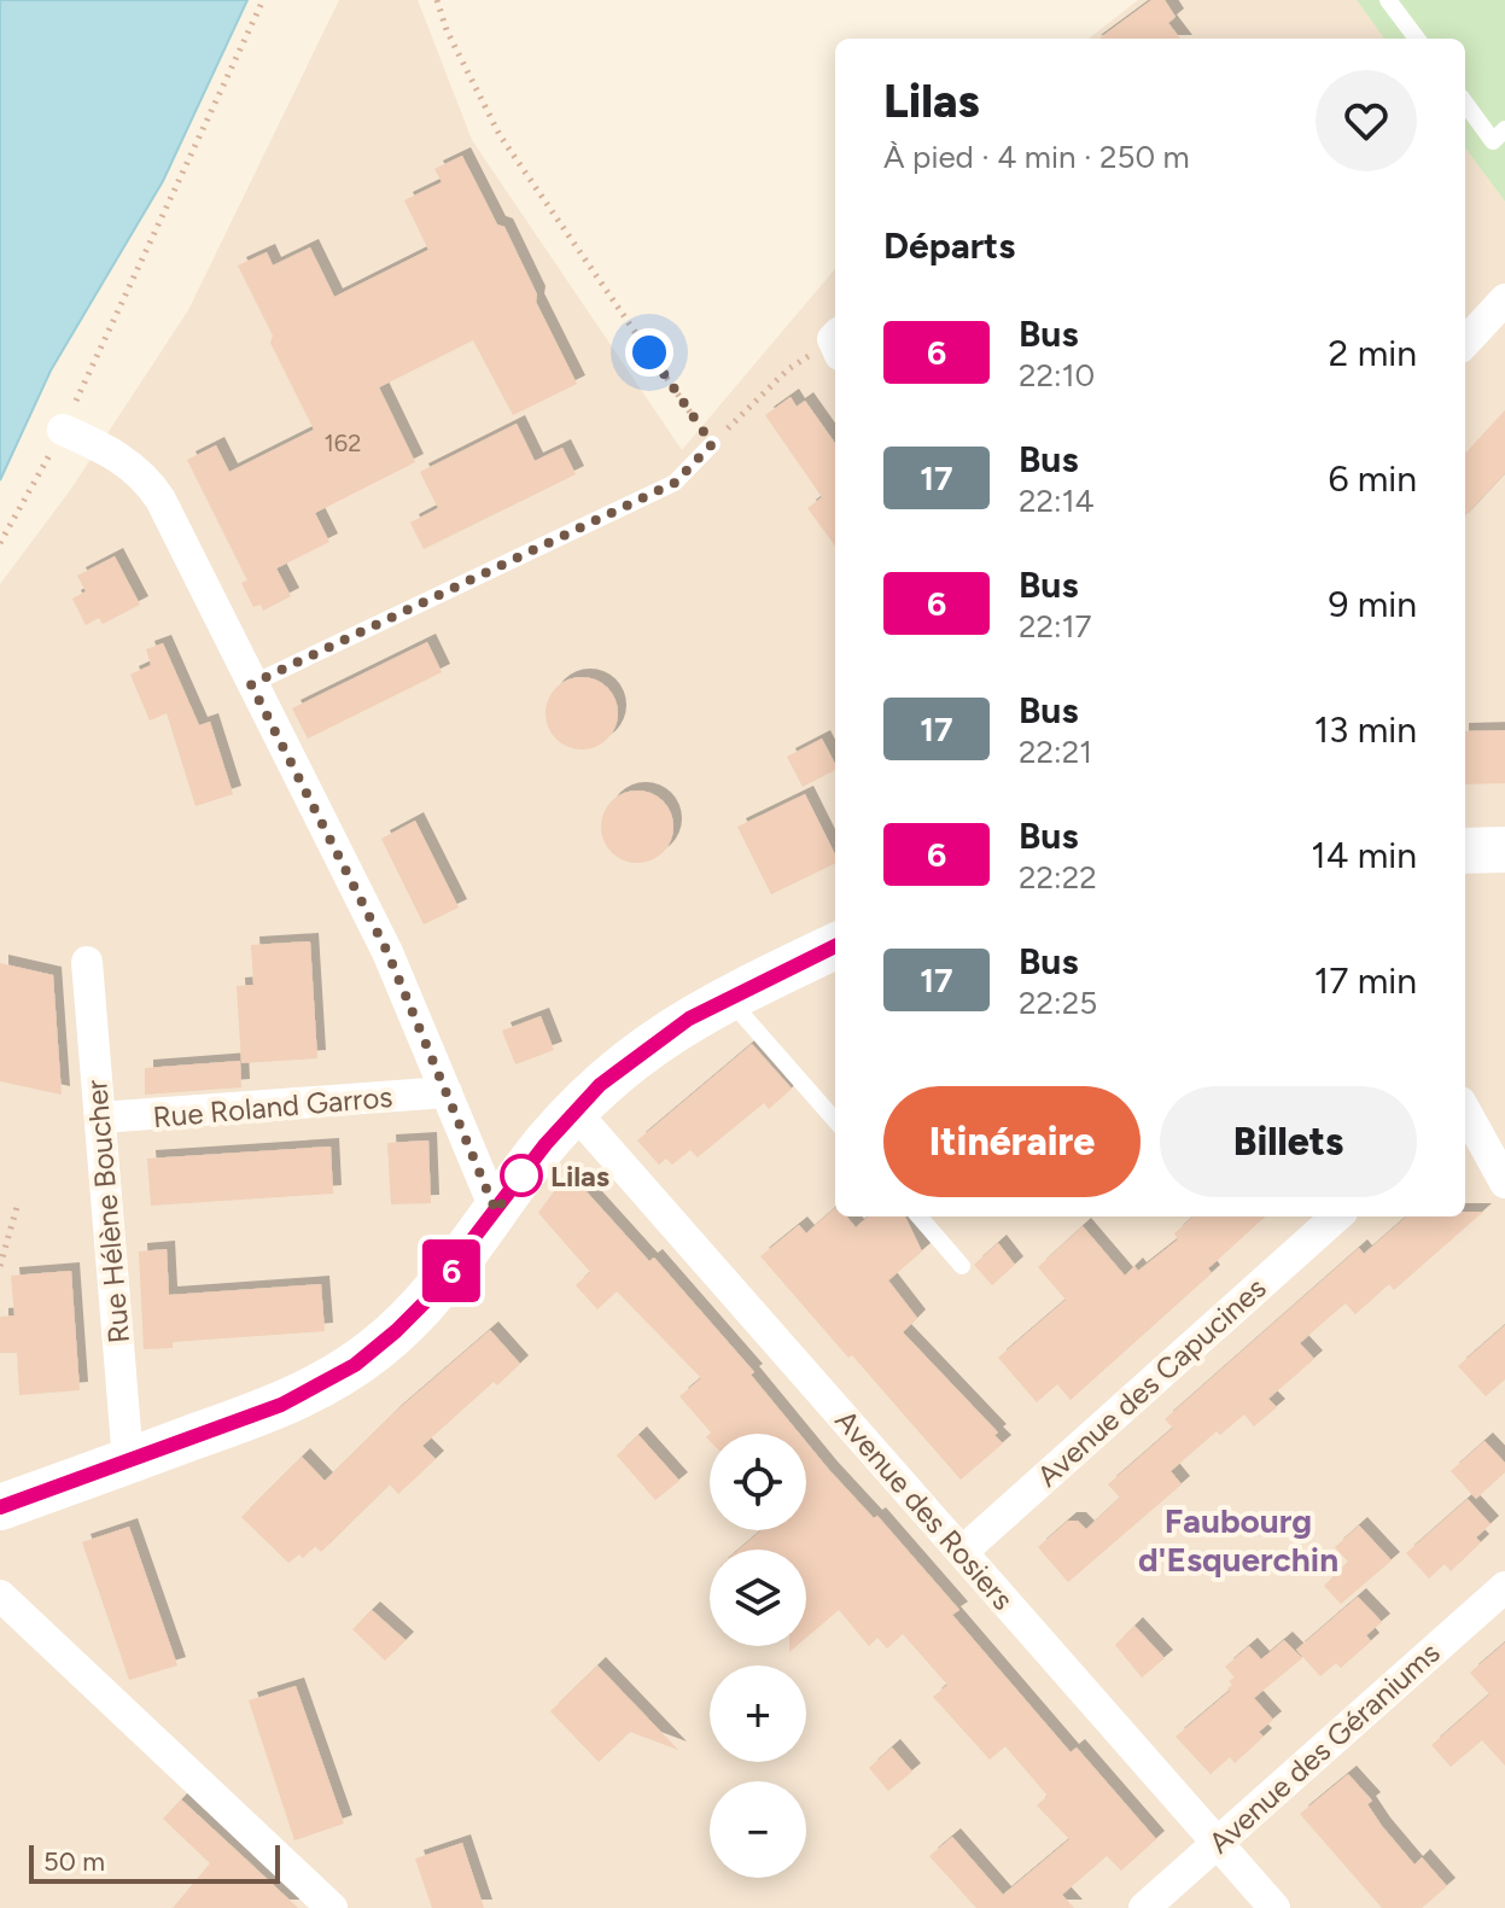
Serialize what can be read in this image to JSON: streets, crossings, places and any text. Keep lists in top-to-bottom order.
{
  "streets": {
    "street": [
      "Rue Roland Garros",
      "Rue Hélène Boucher",
      "Avenue des Capucines",
      "Avenue des Rosiers",
      "Avenue des Géraniums"
    ]
  },
  "crossings": [
    ["Rue Roland Garros", "Rue Hélène Boucher"],
    ["Avenue des Capucines", "Avenue des Rosiers"],
    ["Avenue des Rosiers", "Avenue des Géraniums"]
  ],
  "districts": ["Faubourg d'Esquerchin"],
  "places": ["Lilas"],
  "lines": ["bus line 6"],
  "house_numbers": ["162"],
  "scale_bar": "50 m",
  "page": {
    "on_map": "6",
    "heading": [
      ["Lilas", "À pied · 4 min · 250 m"],
      "Départs"
    ],
    "list": [
      {
        "mark": "6",
        "name": "Bus",
        "note": "22:10",
        "value": "2 min"
      },
      {
        "mark": "17",
        "name": "Bus",
        "note": "22:14",
        "value": "6 min"
      },
      {
        "mark": "6",
        "name": "Bus",
        "note": "22:17",
        "value": "9 min"
      },
      {
        "mark": "17",
        "name": "Bus",
        "note": "22:21",
        "value": "13 min"
      },
      {
        "mark": "6",
        "name": "Bus",
        "note": "22:22",
        "value": "14 min"
      },
      {
        "mark": "17",
        "name": "Bus",
        "note": "22:25",
        "value": "17 min"
      }
    ],
    "buttons": ["Itinéraire", "Billets"],
    "map_buttons": ["+", "−"],
    "scale": "50 m"
  }
}
